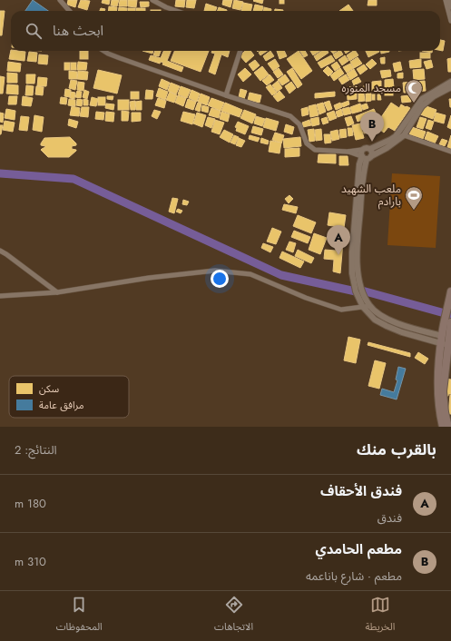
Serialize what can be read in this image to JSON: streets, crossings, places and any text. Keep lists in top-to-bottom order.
{
  "places": {
    "mosque": ["مسجد المنوره"],
    "sports": ["ملعب الشهيد بارادم"]
  },
  "legend": ["سكن", "مرافق عامة"],
  "page": {
    "search": "ابحث هنا",
    "pins": ["B", "A"],
    "heading": ["بالقرب منك", "النتائج: 2"],
    "list": [
      {
        "mark": "A",
        "name": "فندق الأحقاف",
        "note": "فندق",
        "value": "180 m"
      },
      {
        "mark": "B",
        "name": "مطعم الحامدي",
        "note": "مطعم · شارع باناعمه",
        "value": "310 m"
      }
    ],
    "nav": ["الخريطة", "الاتجاهات", "المحفوظات"]
  }
}
